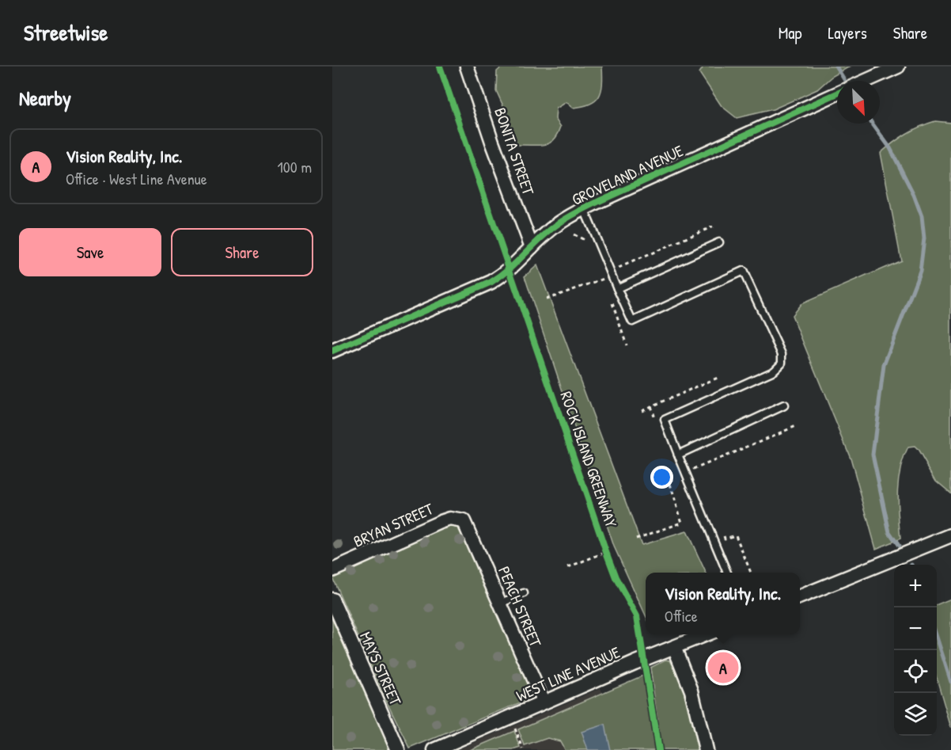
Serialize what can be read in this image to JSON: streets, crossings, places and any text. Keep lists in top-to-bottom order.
{
  "streets": {
    "street": [
      "BONITA STREET",
      "GROVELAND AVENUE",
      "BRYAN STREET",
      "PEACH STREET",
      "MAYS STREET",
      "WEST LINE AVENUE"
    ],
    "cycle path": ["ROCK ISLAND GREENWAY"]
  },
  "crossings": [
    ["BONITA STREET", "GROVELAND AVENUE"],
    ["BRYAN STREET", "PEACH STREET"],
    ["PEACH STREET", "WEST LINE AVENUE"]
  ],
  "north": "bottom right",
  "page": {
    "header": "Streetwise",
    "nav": ["Map", "Layers", "Share"],
    "heading": "Nearby",
    "list": [
      {
        "mark": "A",
        "name": "Vision Reality, Inc.",
        "note": "Office · West Line Avenue",
        "value": "100 m"
      }
    ],
    "buttons": ["Save", "Share"],
    "map_buttons": ["+", "−"],
    "popup": ["Vision Reality, Inc.", "Office"],
    "pins": "A"
  }
}
